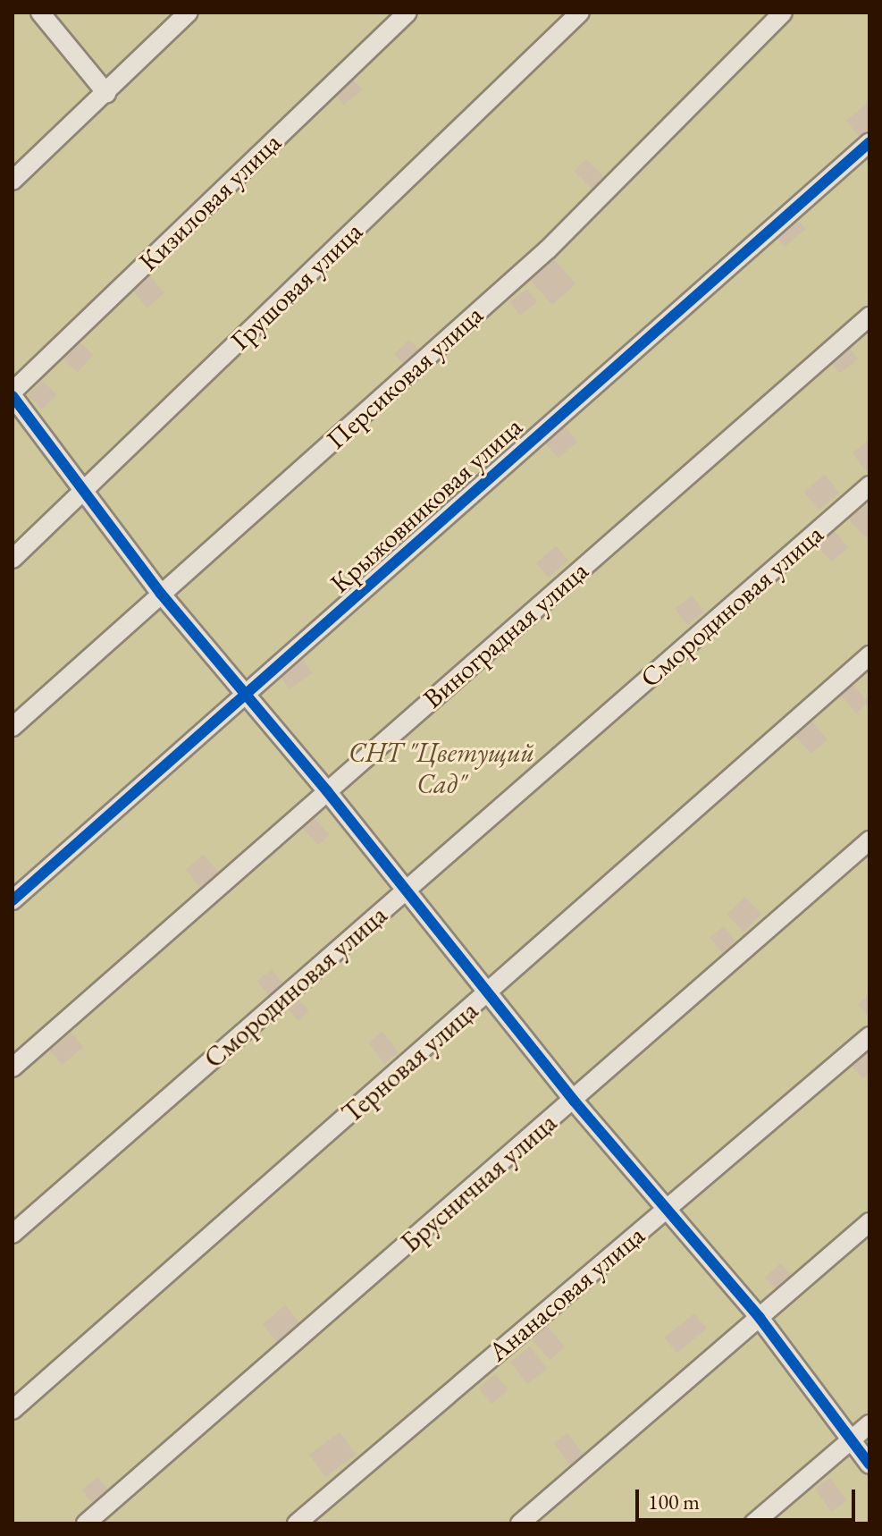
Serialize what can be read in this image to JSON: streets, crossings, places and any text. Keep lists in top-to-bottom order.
{
  "streets": {
    "street": [
      "Кизиловая улица",
      "Грушовая улица",
      "Персиковая улица",
      "Крыжовниковая улица",
      "Смородиновая улица",
      "Виноградная улица",
      "Терновая улица",
      "Брусничная улица",
      "Ананасовая улица"
    ]
  },
  "parks": ["СНТ \"Цветущий Сад\""],
  "scale_bar": "100 m"
}
